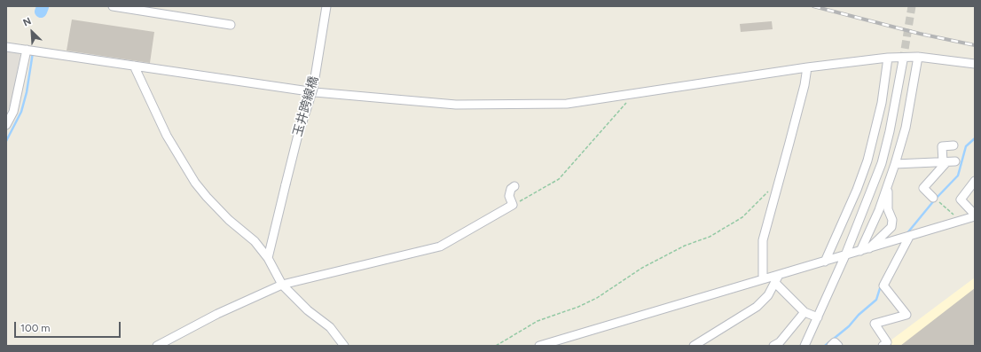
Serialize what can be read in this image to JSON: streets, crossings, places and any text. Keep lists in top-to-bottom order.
{
  "streets": {
    "street": ["玉井跨線橋"]
  },
  "scale_bar": "100 m",
  "north": "top left"
}
